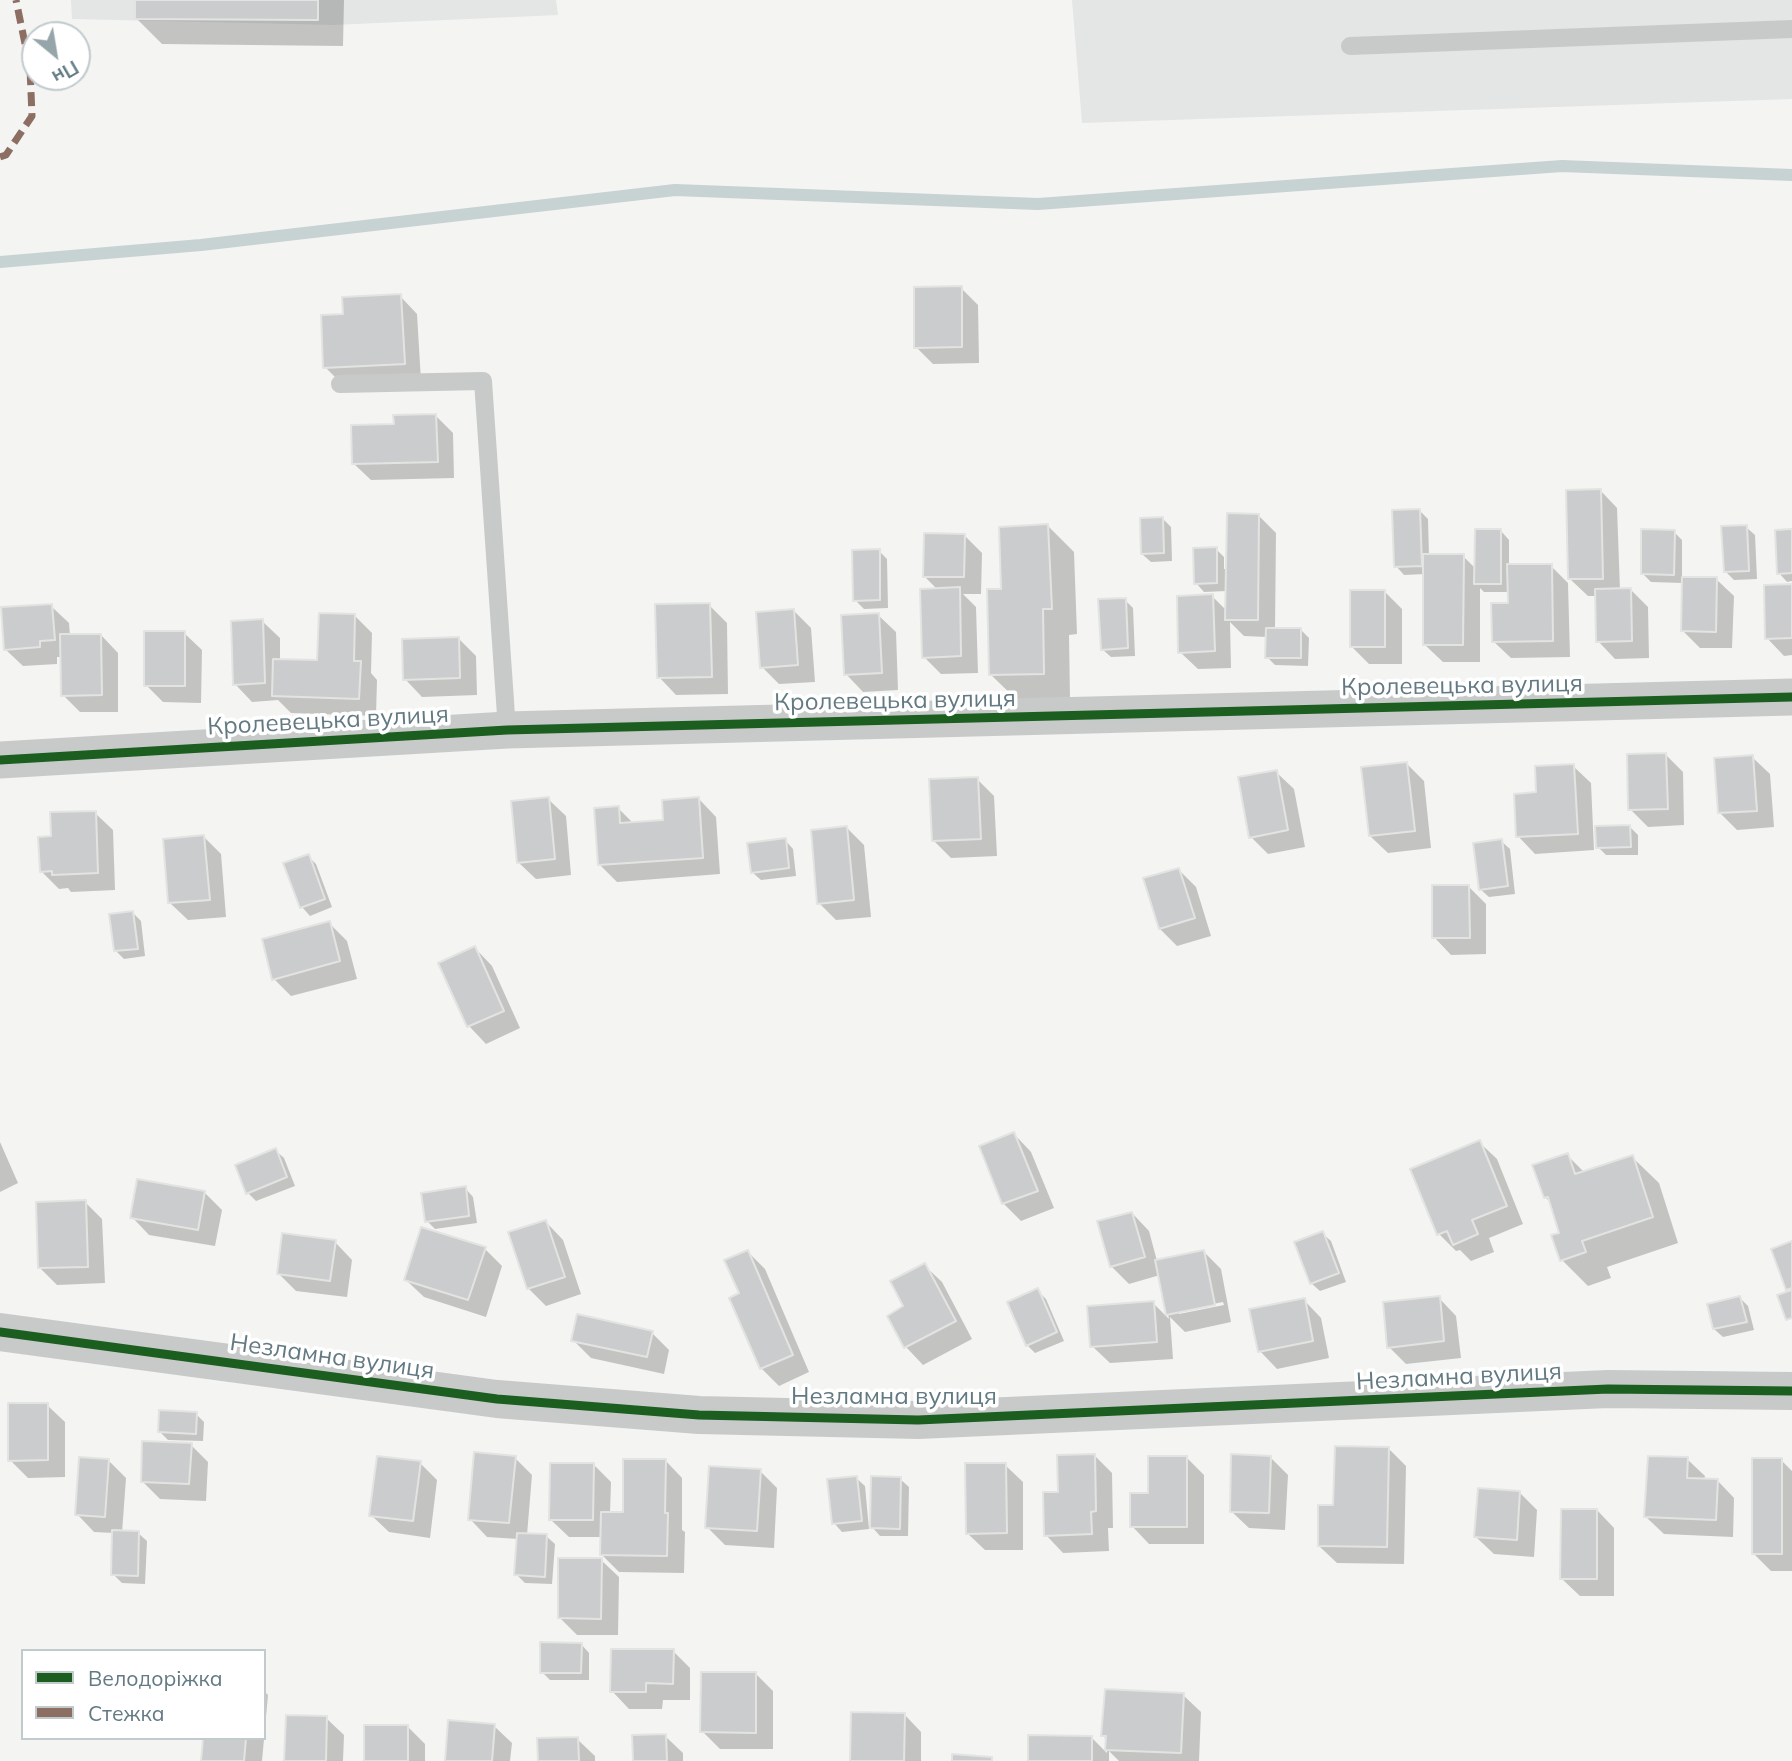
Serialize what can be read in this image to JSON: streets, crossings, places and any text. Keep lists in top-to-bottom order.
{
  "streets": {
    "street": ["Кролевецька вулиця", "Незламна вулиця"]
  },
  "legend": ["Велодоріжка", "Стежка"],
  "north": "bottom right"
}
